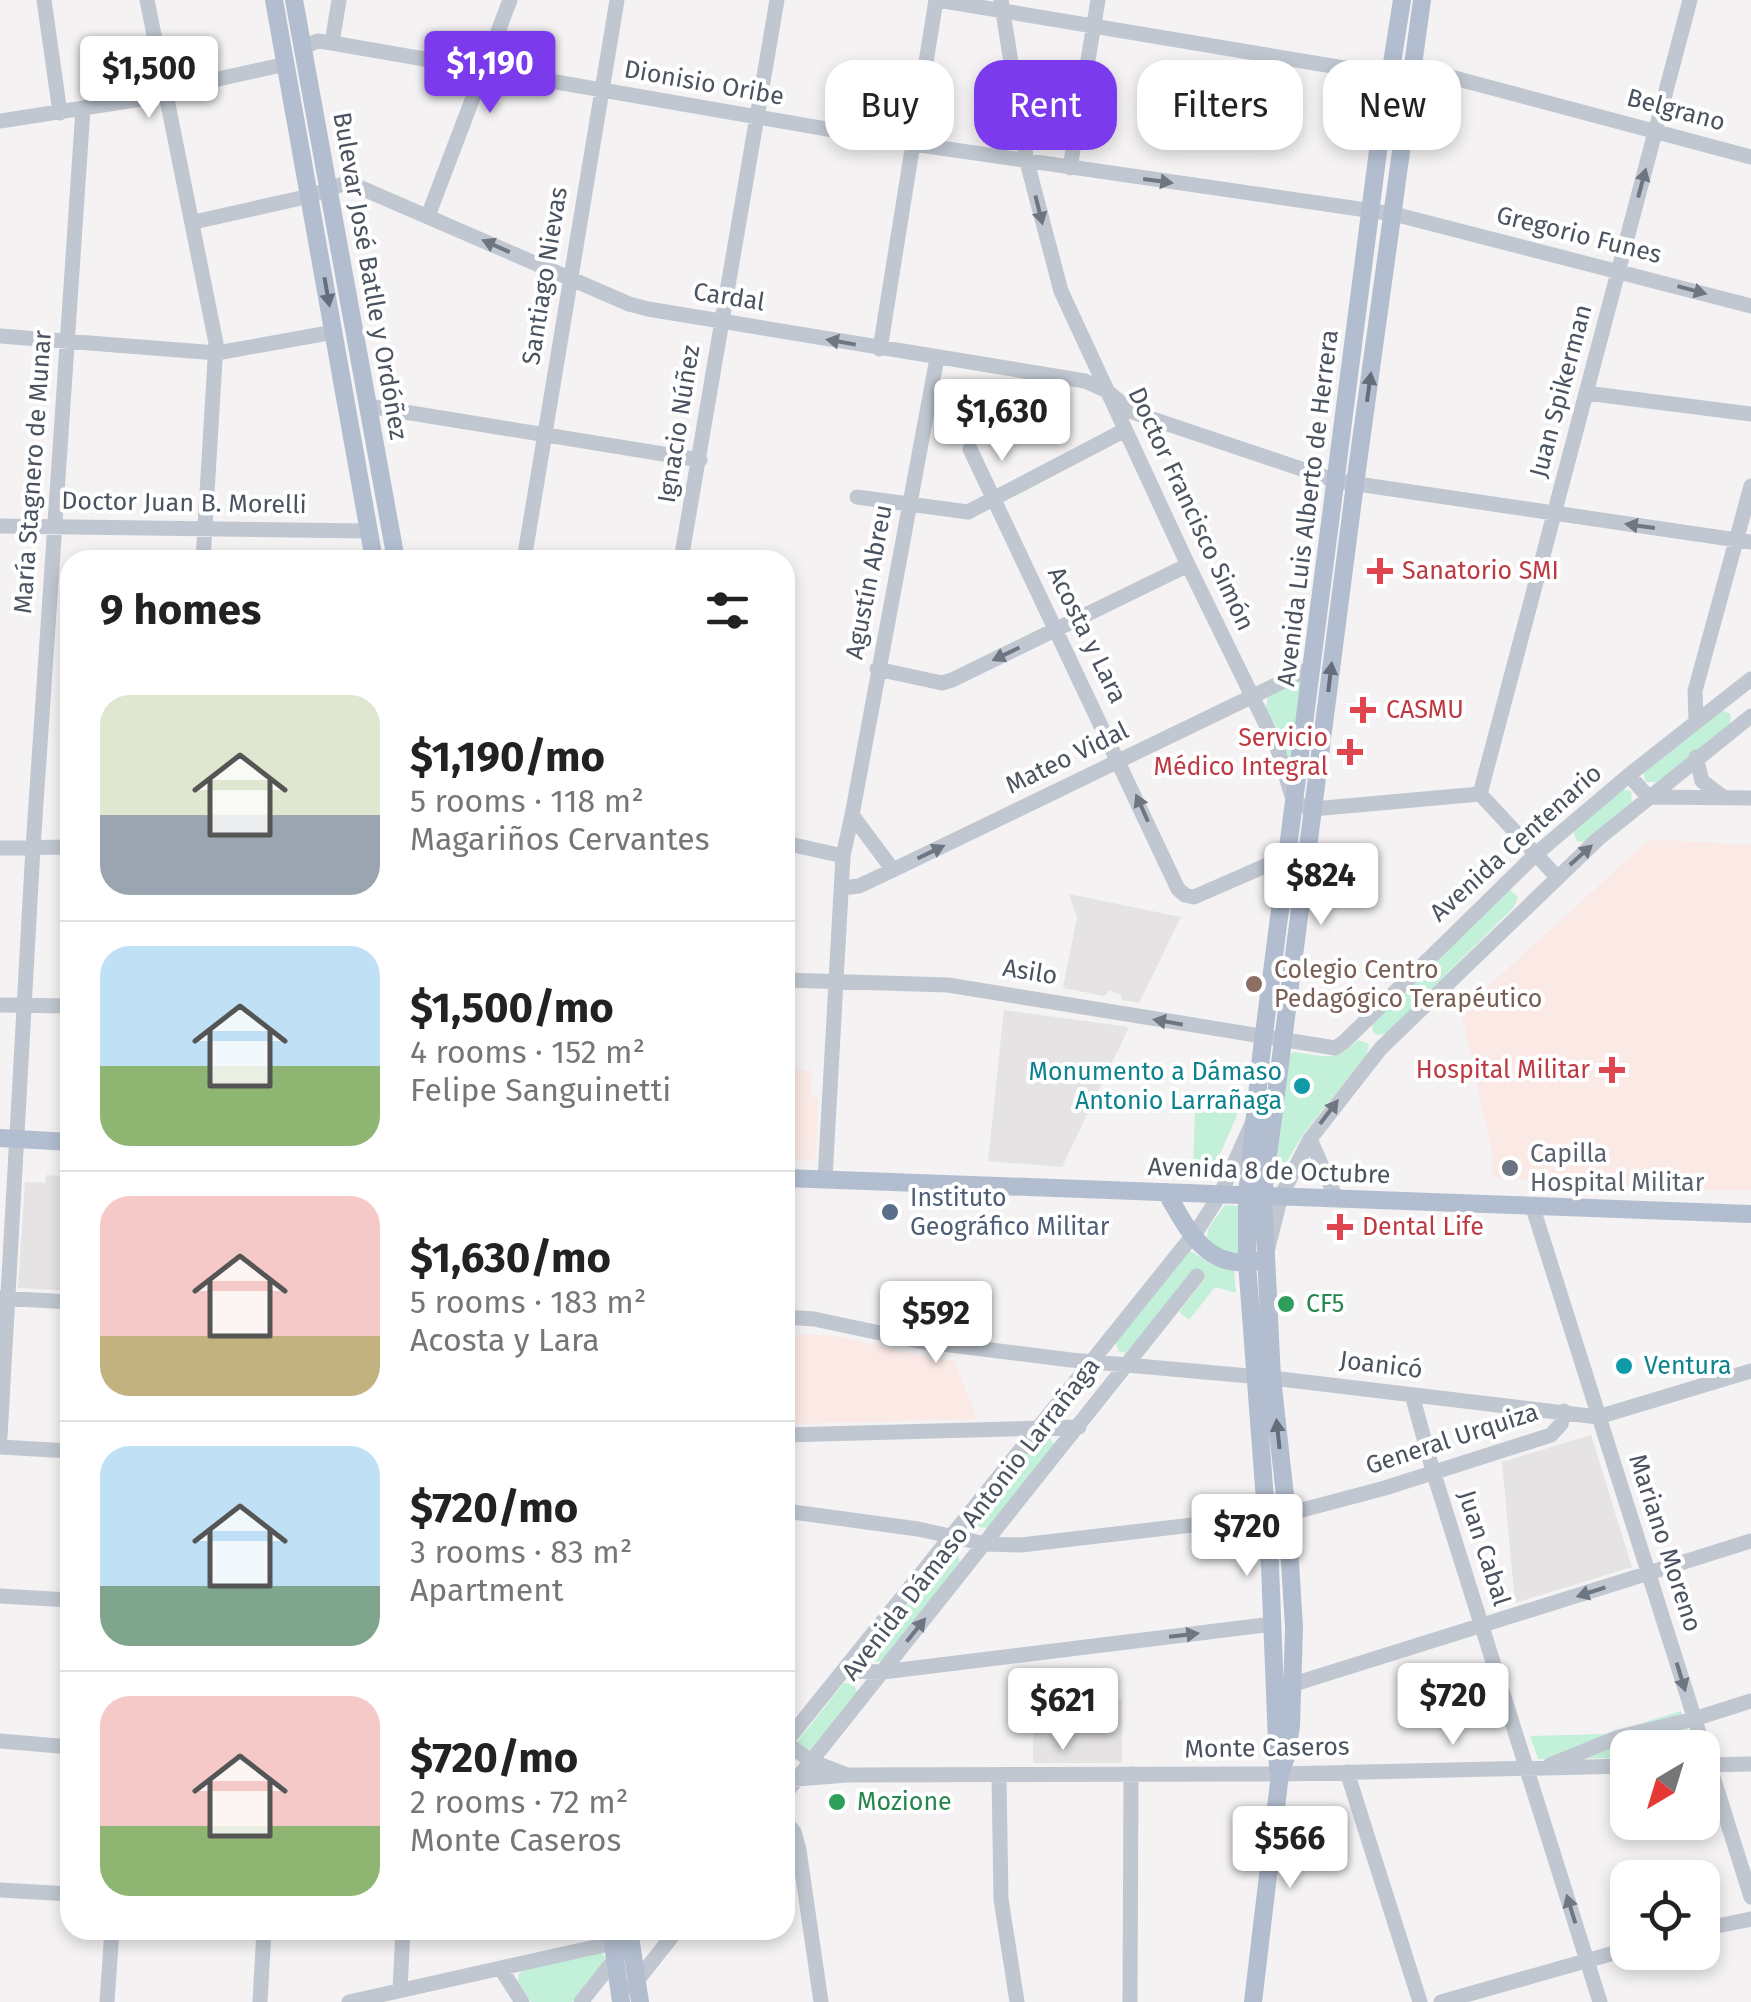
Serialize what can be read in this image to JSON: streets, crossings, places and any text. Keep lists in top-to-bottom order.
{
  "streets": {
    "main road": ["Bulevar José Batlle y Ordóñez", "Avenida Luis Alberto de Herrera", "Avenida 8 de Octubre"],
    "street": [
      "Dionisio Oribe",
      "Belgrano",
      "Gregorio Funes",
      "Santiago Nievas",
      "Cardal",
      "Juan Spikerman",
      "Ignacio Núñez",
      "María Stagnero de Munar",
      "Doctor Juan B. Morelli",
      "Doctor Francisco Simón",
      "Agustín Abreu",
      "Acosta y Lara",
      "Mateo Vidal",
      "Avenida Centenario",
      "Asilo",
      "Joanicó",
      "General Urquiza",
      "Avenida Dámaso Antonio Larrañaga",
      "Mariano Moreno",
      "Juan Cabal",
      "Monte Caseros"
    ]
  },
  "crossings": [
    ["Dionisio Oribe", "Gregorio Funes"],
    ["Dionisio Oribe", "Bulevar José Batlle y Ordóñez"],
    ["Dionisio Oribe", "Santiago Nievas"],
    ["Dionisio Oribe", "Ignacio Núñez"],
    ["Dionisio Oribe", "Avenida Luis Alberto de Herrera"],
    ["Dionisio Oribe", "Doctor Francisco Simón"],
    ["Belgrano", "Juan Spikerman"],
    ["Gregorio Funes", "Juan Spikerman"],
    ["Gregorio Funes", "Avenida Luis Alberto de Herrera"],
    ["Bulevar José Batlle y Ordóñez", "Cardal"],
    ["Bulevar José Batlle y Ordóñez", "Doctor Juan B. Morelli"],
    ["Santiago Nievas", "Cardal"],
    ["Cardal", "Juan Spikerman"],
    ["Cardal", "Ignacio Núñez"],
    ["Cardal", "Avenida Luis Alberto de Herrera"],
    ["Cardal", "Doctor Francisco Simón"],
    ["Cardal", "Agustín Abreu"],
    ["María Stagnero de Munar", "Doctor Juan B. Morelli"],
    ["Avenida Luis Alberto de Herrera", "Doctor Francisco Simón"],
    ["Avenida Luis Alberto de Herrera", "Acosta y Lara"],
    ["Avenida Luis Alberto de Herrera", "Mateo Vidal"],
    ["Avenida Luis Alberto de Herrera", "Avenida Centenario"],
    ["Avenida Luis Alberto de Herrera", "Asilo"],
    ["Avenida Luis Alberto de Herrera", "Avenida 8 de Octubre"],
    ["Avenida Luis Alberto de Herrera", "Joanicó"],
    ["Avenida Luis Alberto de Herrera", "General Urquiza"],
    ["Avenida Luis Alberto de Herrera", "Avenida Dámaso Antonio Larrañaga"],
    ["Avenida Luis Alberto de Herrera", "Monte Caseros"],
    ["Doctor Francisco Simón", "Mateo Vidal"],
    ["Agustín Abreu", "Mateo Vidal"],
    ["Agustín Abreu", "Asilo"],
    ["Agustín Abreu", "Avenida 8 de Octubre"],
    ["Acosta y Lara", "Mateo Vidal"],
    ["Avenida Centenario", "Asilo"],
    ["Avenida Centenario", "Avenida 8 de Octubre"],
    ["Avenida 8 de Octubre", "Avenida Dámaso Antonio Larrañaga"],
    ["Avenida 8 de Octubre", "Mariano Moreno"],
    ["Joanicó", "General Urquiza"],
    ["Joanicó", "Avenida Dámaso Antonio Larrañaga"],
    ["Joanicó", "Mariano Moreno"],
    ["Joanicó", "Juan Cabal"],
    ["General Urquiza", "Avenida Dámaso Antonio Larrañaga"],
    ["General Urquiza", "Juan Cabal"],
    ["Avenida Dámaso Antonio Larrañaga", "Monte Caseros"],
    ["Juan Cabal", "Monte Caseros"]
  ],
  "one_way": ["Mateo Vidal", "Asilo"],
  "places": {
    "health": [
      "Sanatorio SMI",
      "CASMU",
      "Servicio Médico Integral",
      "Hospital Militar",
      "Dental Life"
    ],
    "other": [
      "Colegio Centro Pedagógico Terapéutico",
      "Monumento a Dámaso Antonio Larrañaga",
      "Capilla Hospital Militar",
      "Instituto Geográfico Militar",
      "CF5",
      "Ventura",
      "Mozione"
    ]
  },
  "north": "bottom left",
  "page": {
    "price": [
      "$1,190",
      "$1,500",
      "$1,630",
      "$824",
      "$592",
      "$720",
      "$720",
      "$621",
      "$566"
    ],
    "chip": [
      "Buy",
      "Rent",
      "Filters",
      "New"
    ],
    "heading": "9 homes",
    "list": [
      {
        "name": "$1,190/mo",
        "note": "5 rooms · 118 m² · Magariños Cervantes"
      },
      {
        "name": "$1,500/mo",
        "note": "4 rooms · 152 m² · Felipe Sanguinetti"
      },
      {
        "name": "$1,630/mo",
        "note": "5 rooms · 183 m² · Acosta y Lara"
      },
      {
        "name": "$720/mo",
        "note": "3 rooms · 83 m² · Apartment"
      },
      {
        "name": "$720/mo",
        "note": "2 rooms · 72 m² · Monte Caseros"
      }
    ]
  }
}
